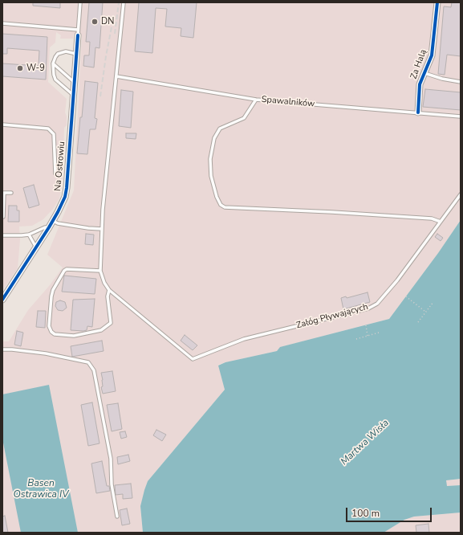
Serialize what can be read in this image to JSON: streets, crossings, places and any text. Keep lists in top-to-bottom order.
{
  "streets": {
    "street": ["Za Halą", "Na Ostrowiu"],
    "lane": ["Spawalników", "Załóg Pływających"]
  },
  "crossings": [
    ["Za Halą", "Spawalników"]
  ],
  "water": ["Martwa Wisła", "Basen Ostrawica IV"],
  "places": ["DN", "W-9"],
  "scale_bar": "100 m"
}
